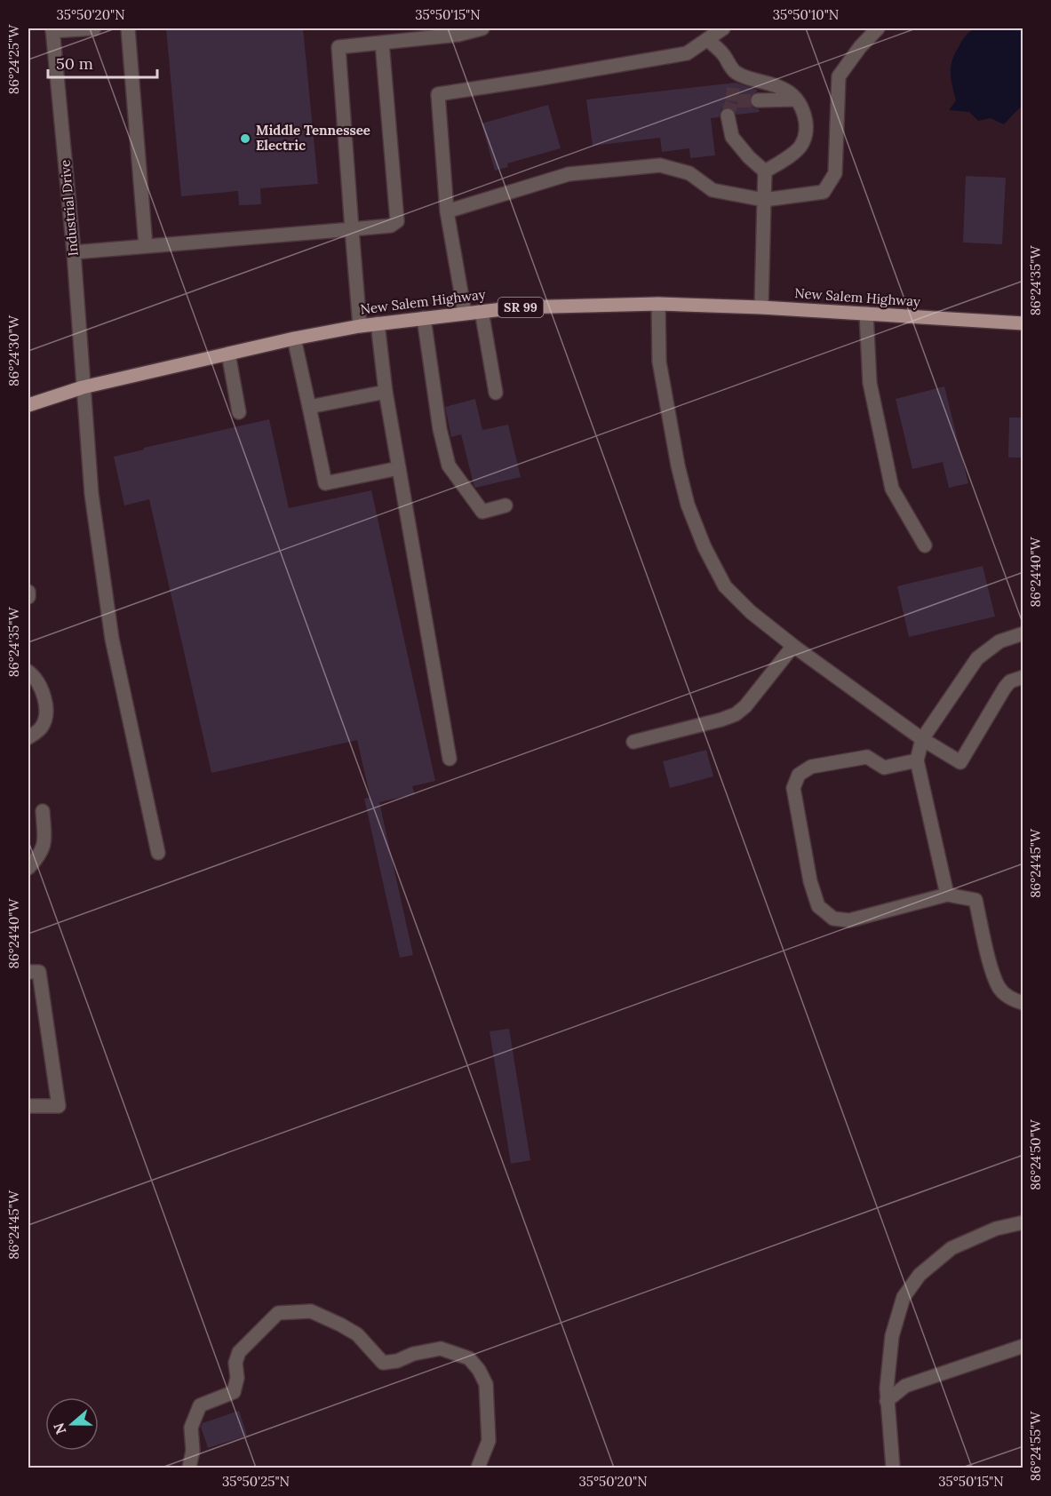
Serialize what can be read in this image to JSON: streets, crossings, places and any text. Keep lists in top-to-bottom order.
{
  "streets": {
    "main road": ["New Salem Highway", "SR 99"],
    "street": ["Industrial Drive"]
  },
  "crossings": [
    ["Industrial Drive", "New Salem Highway"]
  ],
  "places": ["Middle Tennessee Electric"],
  "scale_bar": "50 m",
  "north": "left",
  "coordinates": [
    "35°50'20\"N",
    "35°50'15\"N",
    "35°50'10\"N",
    "86°24'25\"W",
    "86°24'35\"W",
    "86°24'30\"W",
    "86°24'40\"W",
    "86°24'45\"W",
    "86°24'50\"W",
    "86°24'55\"W",
    "35°50'25\"N"
  ]
}
